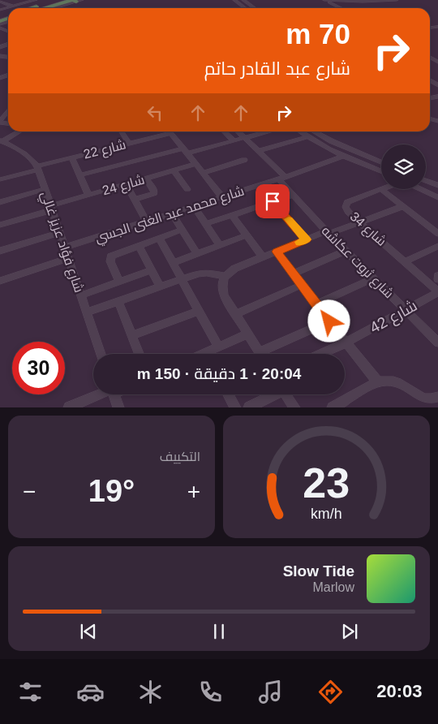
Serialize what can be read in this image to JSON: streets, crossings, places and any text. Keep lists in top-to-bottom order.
{
  "streets": {
    "street": [
      "شارع 22",
      "شارع 24",
      "شارع محمد عبد الغنى الجسي",
      "شارع 34",
      "شارع فؤاد عزيز غالي",
      "شارع ثروت عكاشه",
      "شارع 42"
    ]
  },
  "crossings": [
    ["شارع 22", "شارع فؤاد عزيز غالي"],
    ["شارع 24", "شارع فؤاد عزيز غالي"],
    ["شارع محمد عبد الغنى الجسي", "شارع فؤاد عزيز غالي"],
    ["شارع محمد عبد الغنى الجسي", "شارع ثروت عكاشه"],
    ["شارع 34", "شارع 42"],
    ["شارع ثروت عكاشه", "شارع 42"]
  ],
  "page": {
    "turn": ["70 m", "شارع عبد القادر حاتم"],
    "limit": "30",
    "trip": "20:04 · 1 دقيقة · 150 m",
    "tile": "التكييف",
    "heat": ["−", "19°", "+"],
    "song": ["Slow Tide", "Marlow"],
    "tabs": "20:03",
    "gauge": ["23", "km/h"]
  }
}
